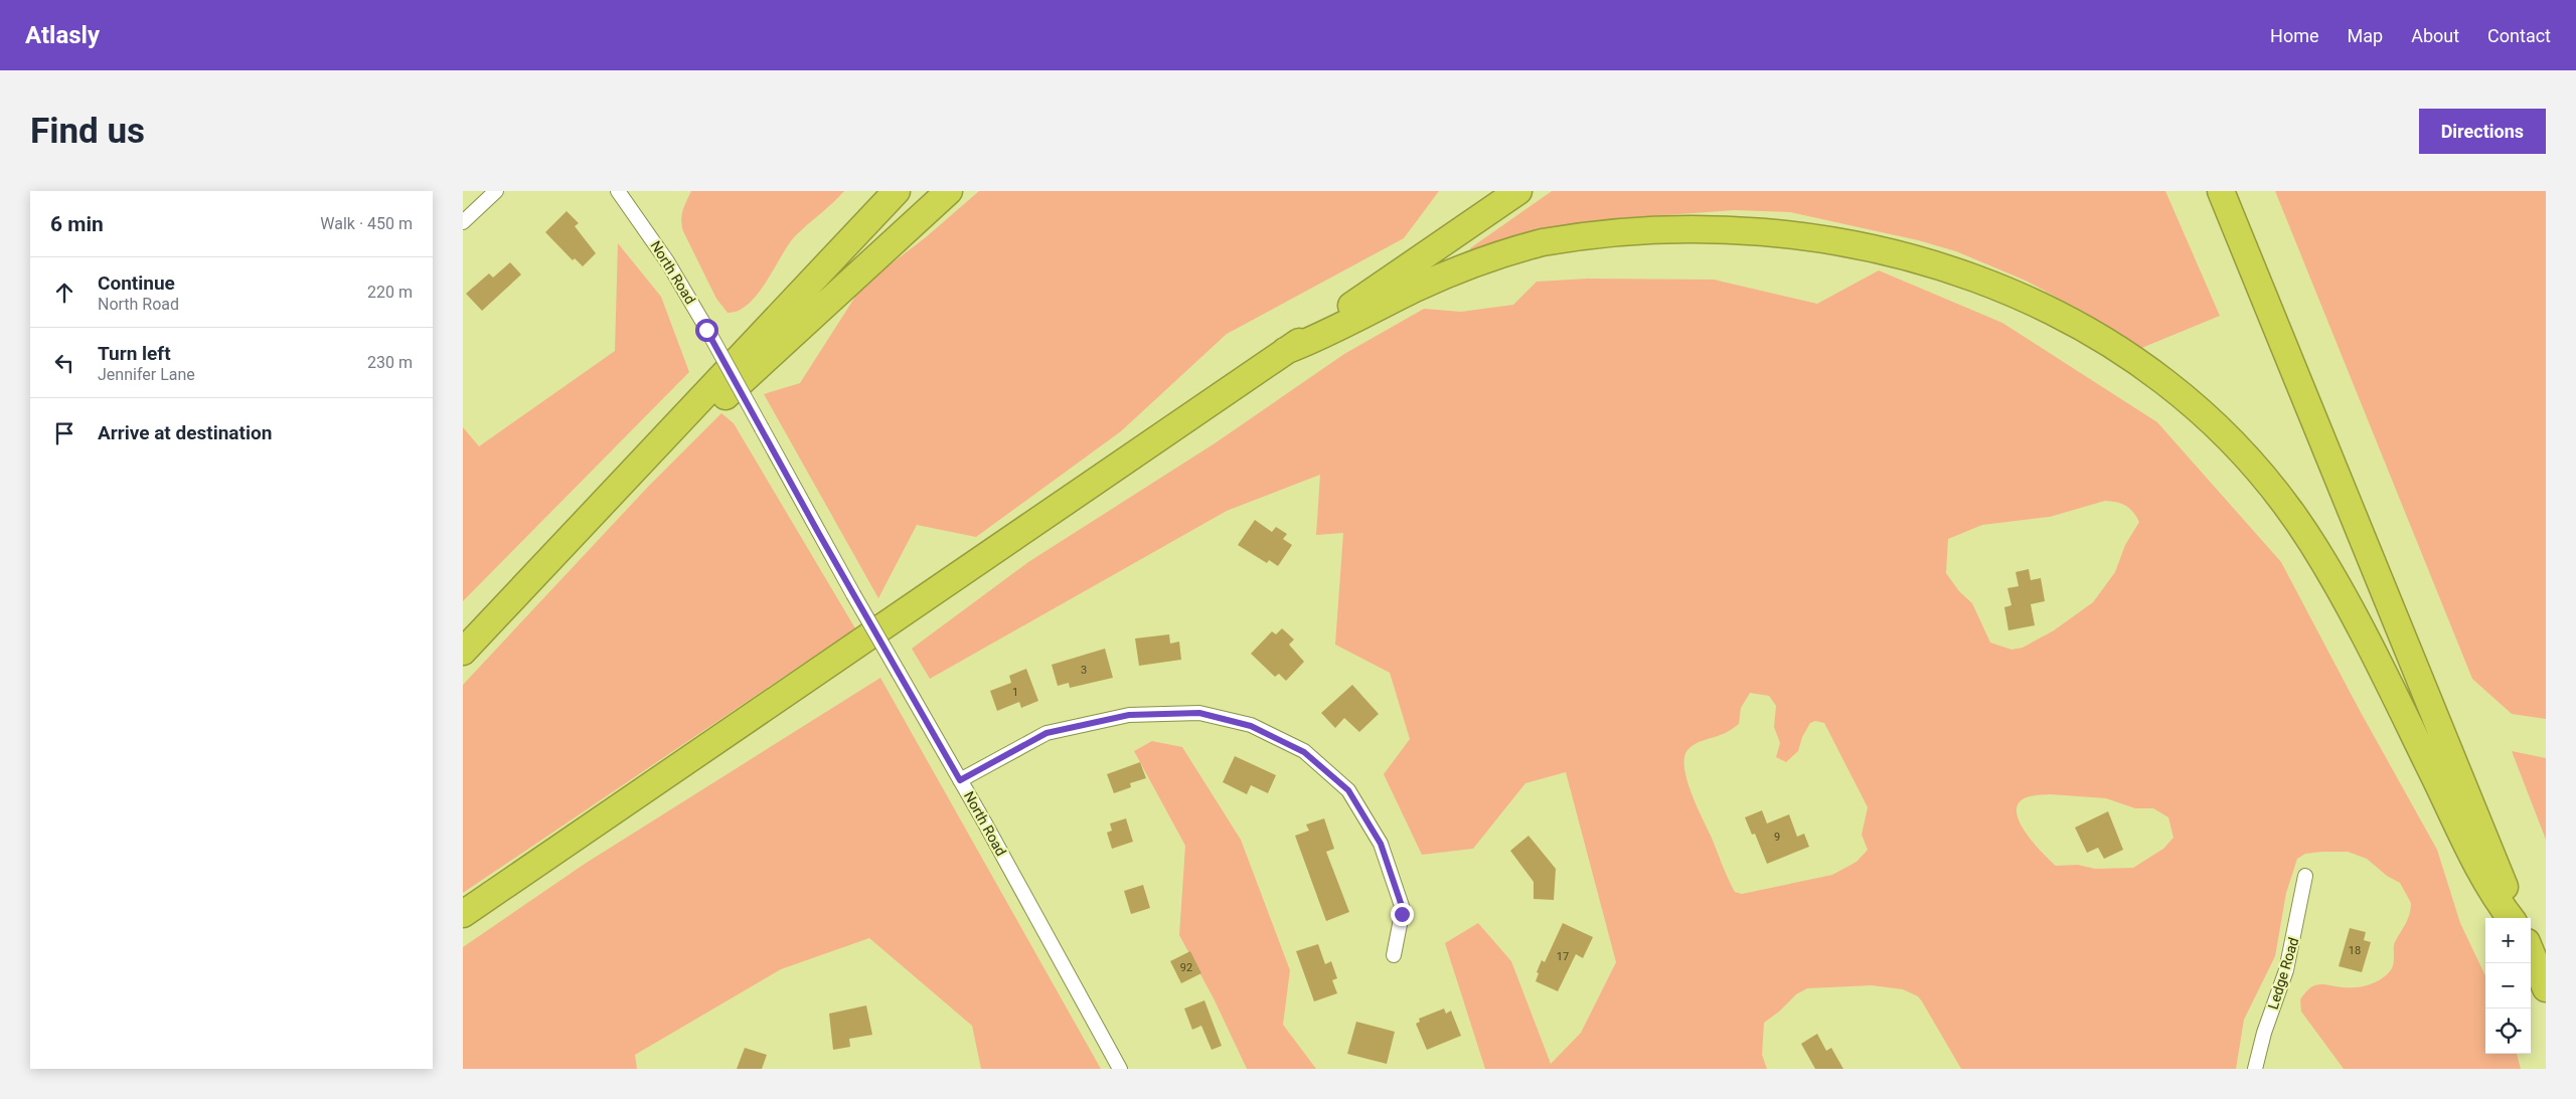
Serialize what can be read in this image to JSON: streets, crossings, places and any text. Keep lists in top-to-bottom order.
{
  "streets": {
    "street": ["North Road", "Ledge Road"]
  },
  "house_numbers": [
    "3",
    "1",
    "9",
    "18",
    "17",
    "92"
  ],
  "page": {
    "header": "Atlasly",
    "nav": [
      "Home",
      "Map",
      "About",
      "Contact"
    ],
    "buttons": "Directions",
    "title": "Find us",
    "heading": ["6 min", "Walk · 450 m"],
    "list": [
      ["Continue", "North Road", "220 m"],
      ["Turn left", "Jennifer Lane", "230 m"],
      "Arrive at destination"
    ],
    "map_buttons": ["+", "−"]
  }
}
